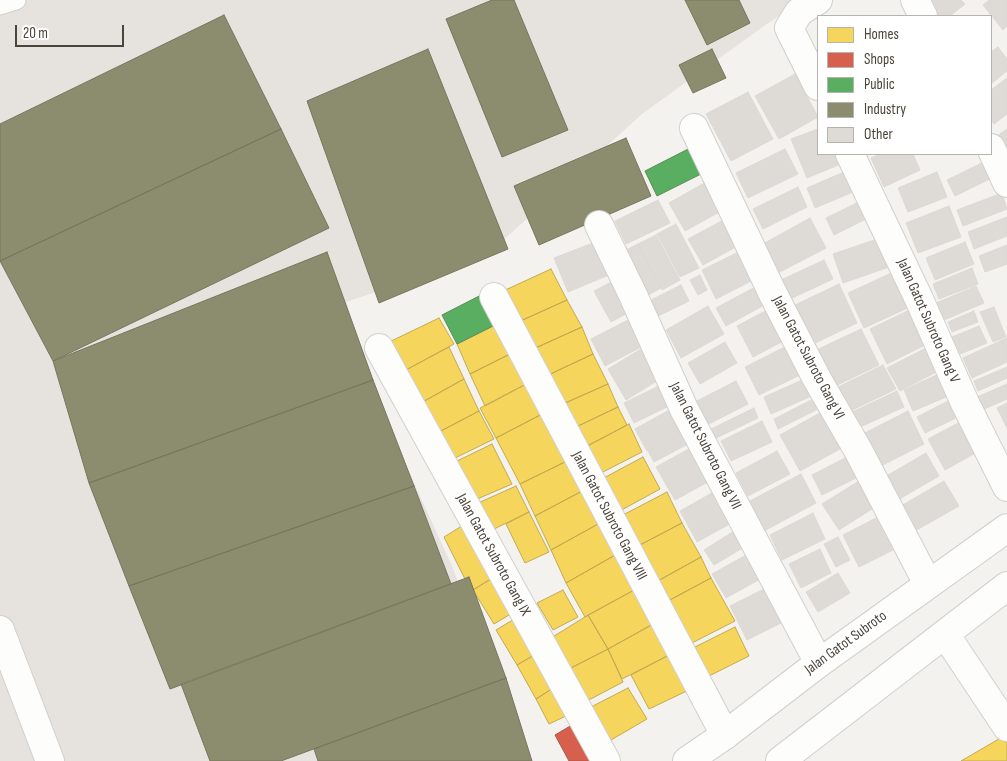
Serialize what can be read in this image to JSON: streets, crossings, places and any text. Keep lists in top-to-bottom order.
{
  "streets": {
    "street": [
      "Jalan Gatot Subroto Gang V",
      "Jalan Gatot Subroto Gang VI",
      "Jalan Gatot Subroto Gang VII",
      "Jalan Gatot Subroto Gang VIII",
      "Jalan Gatot Subroto Gang IX",
      "Jalan Gatot Subroto"
    ]
  },
  "crossings": [
    ["Jalan Gatot Subroto Gang VI", "Jalan Gatot Subroto"],
    ["Jalan Gatot Subroto Gang VII", "Jalan Gatot Subroto"],
    ["Jalan Gatot Subroto Gang VIII", "Jalan Gatot Subroto"]
  ],
  "legend": [
    "Homes",
    "Shops",
    "Public",
    "Industry",
    "Other"
  ],
  "scale_bar": "20 m"
}
